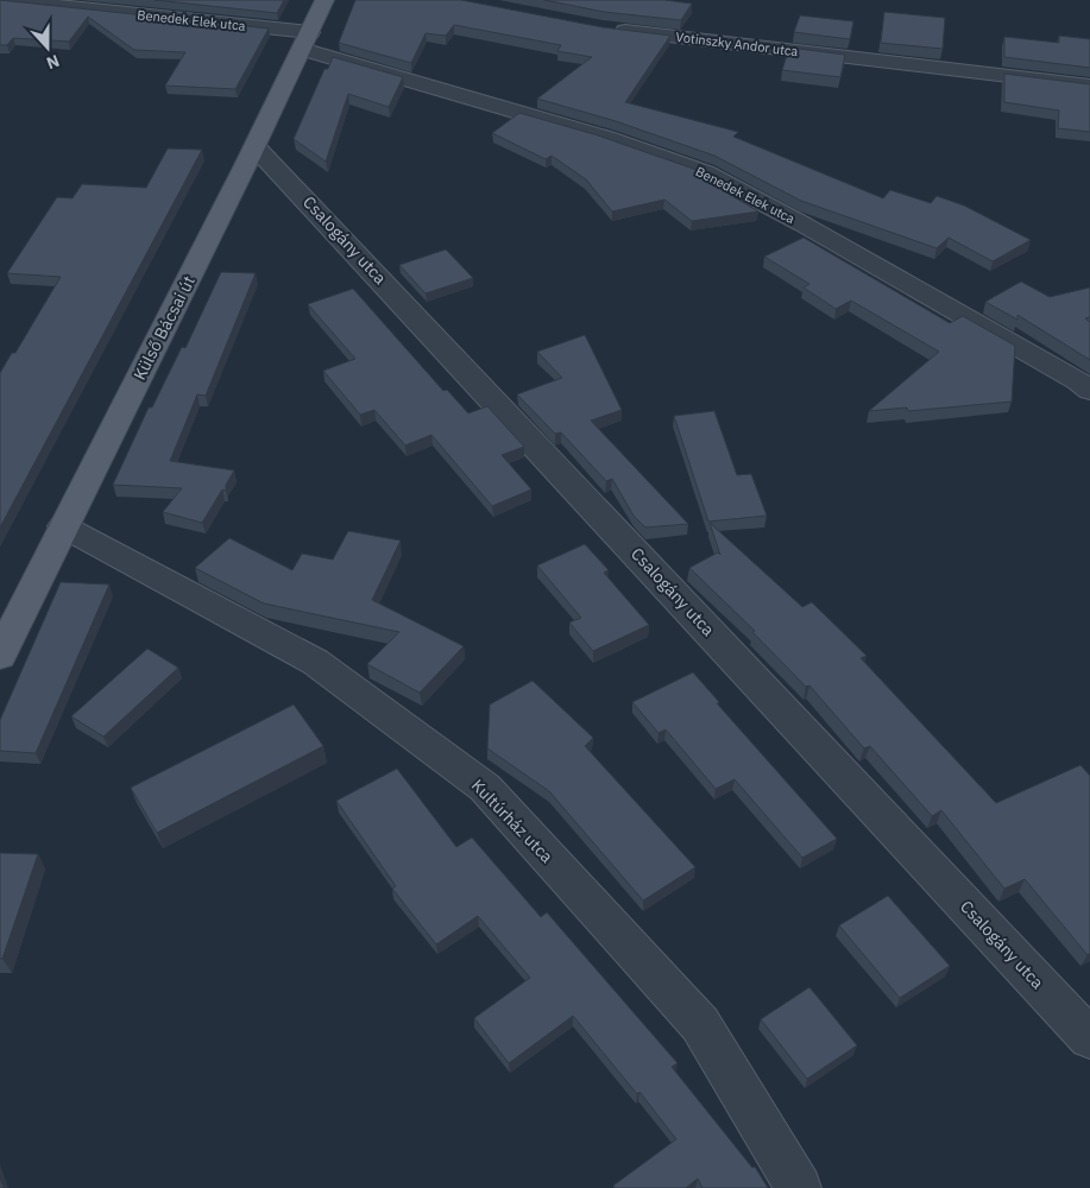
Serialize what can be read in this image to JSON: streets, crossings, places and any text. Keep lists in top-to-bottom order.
{
  "streets": {
    "main road": ["Külső Bácsai út"],
    "street": [
      "Benedek Elek utca",
      "Votinszky Andor utca",
      "Csalogány utca",
      "Kultúrház utca"
    ]
  },
  "crossings": [
    ["Benedek Elek utca", "Külső Bácsai út"],
    ["Csalogány utca", "Külső Bácsai út"],
    ["Külső Bácsai út", "Kultúrház utca"]
  ],
  "north": "bottom"
}
